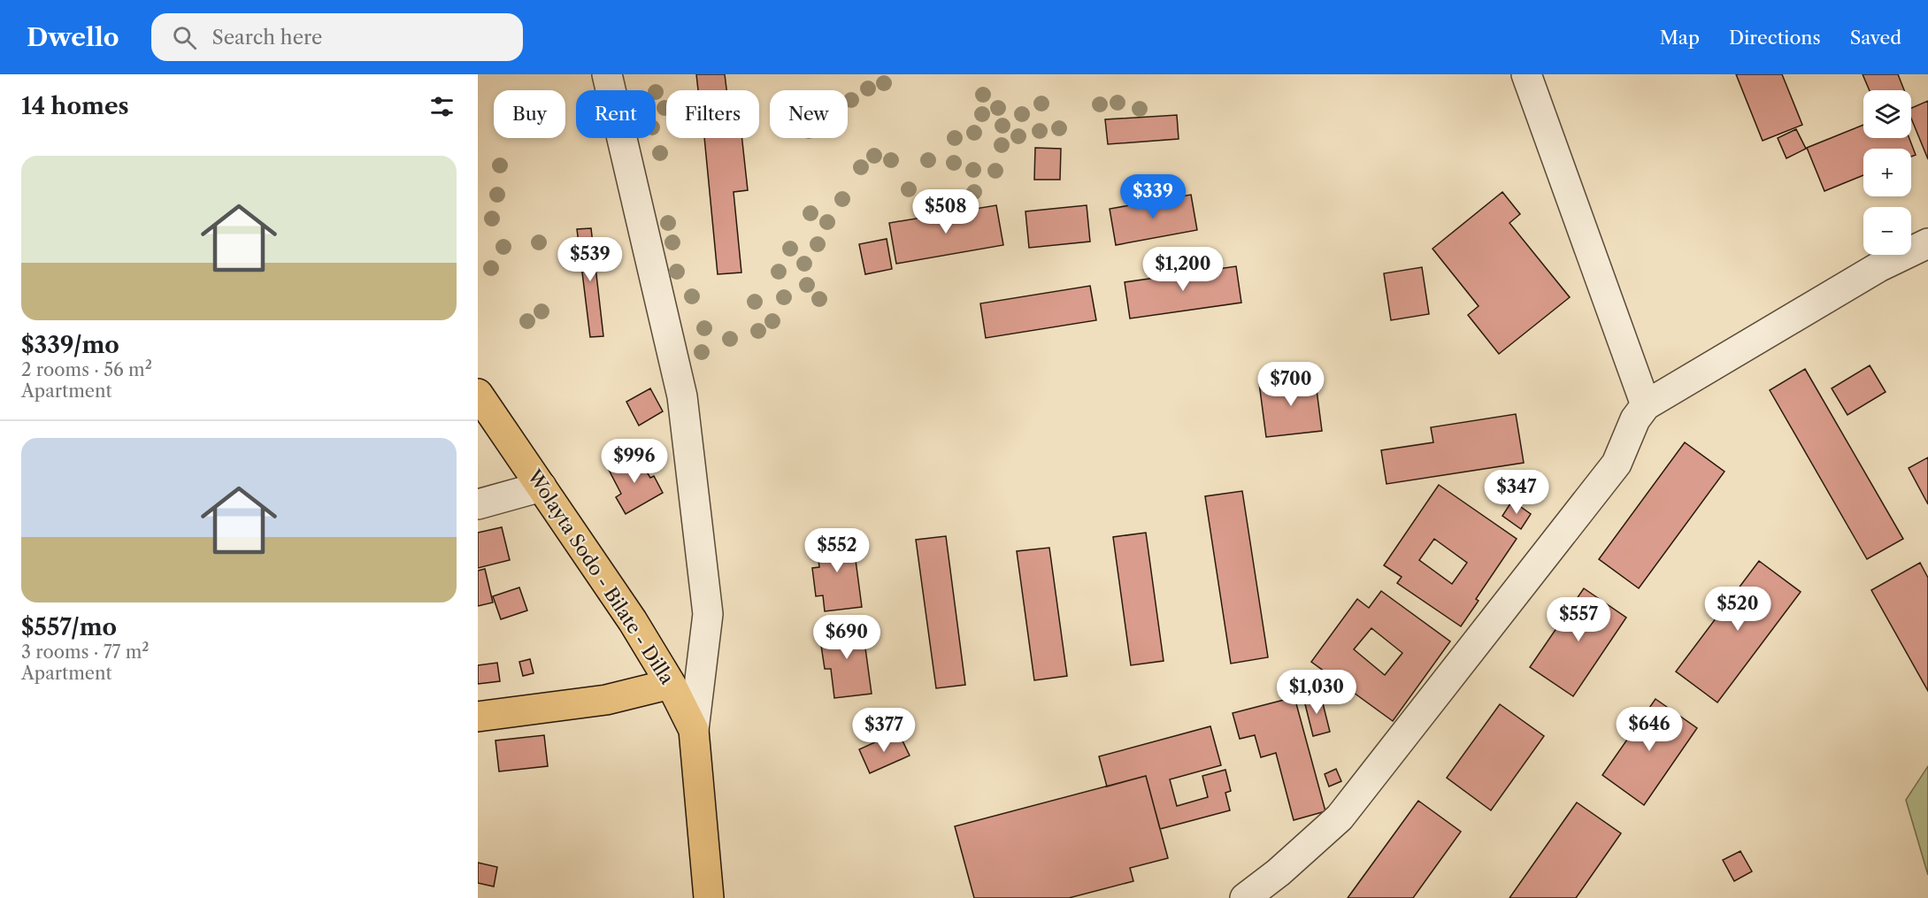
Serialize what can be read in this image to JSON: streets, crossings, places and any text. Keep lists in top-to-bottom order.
{
  "streets": {
    "main road": ["Wolayta Sodo - Bilate - Dilla"]
  },
  "page": {
    "header": "Dwello",
    "search": "Search here",
    "nav": ["Map", "Directions", "Saved"],
    "heading": "14 homes",
    "map_buttons": ["+", "−"],
    "chip": [
      "Buy",
      "Rent",
      "Filters",
      "New"
    ],
    "list": [
      {
        "name": "$339/mo",
        "note": "2 rooms · 56 m² · Apartment"
      },
      {
        "name": "$557/mo",
        "note": "3 rooms · 77 m² · Apartment"
      }
    ],
    "price": [
      "$339",
      "$508",
      "$539",
      "$1,200",
      "$700",
      "$996",
      "$347",
      "$552",
      "$520",
      "$557",
      "$690",
      "$1,030",
      "$646",
      "$377"
    ]
  }
}
